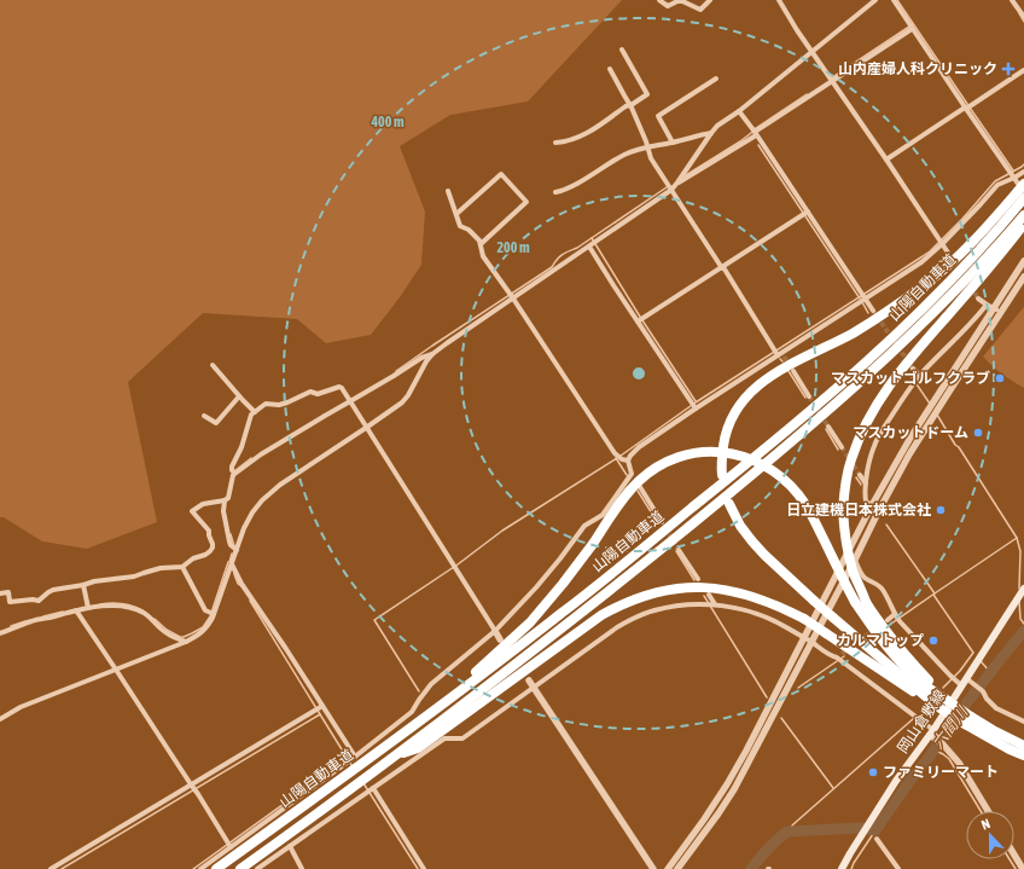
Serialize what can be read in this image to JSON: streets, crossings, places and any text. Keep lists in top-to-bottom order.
{
  "streets": {
    "highway": ["山陽自動車道"],
    "main road": ["岡山倉敷線"]
  },
  "water": ["六間川"],
  "places": {
    "health": ["山内産婦人科クリニック"],
    "other": [
      "マスカットゴルフクラブ",
      "マスカットドーム",
      "日立建機日本株式会社",
      "カルマトップ",
      "ファミリーマート"
    ]
  },
  "north": "top",
  "rings": ["400 m", "200 m"]
}
